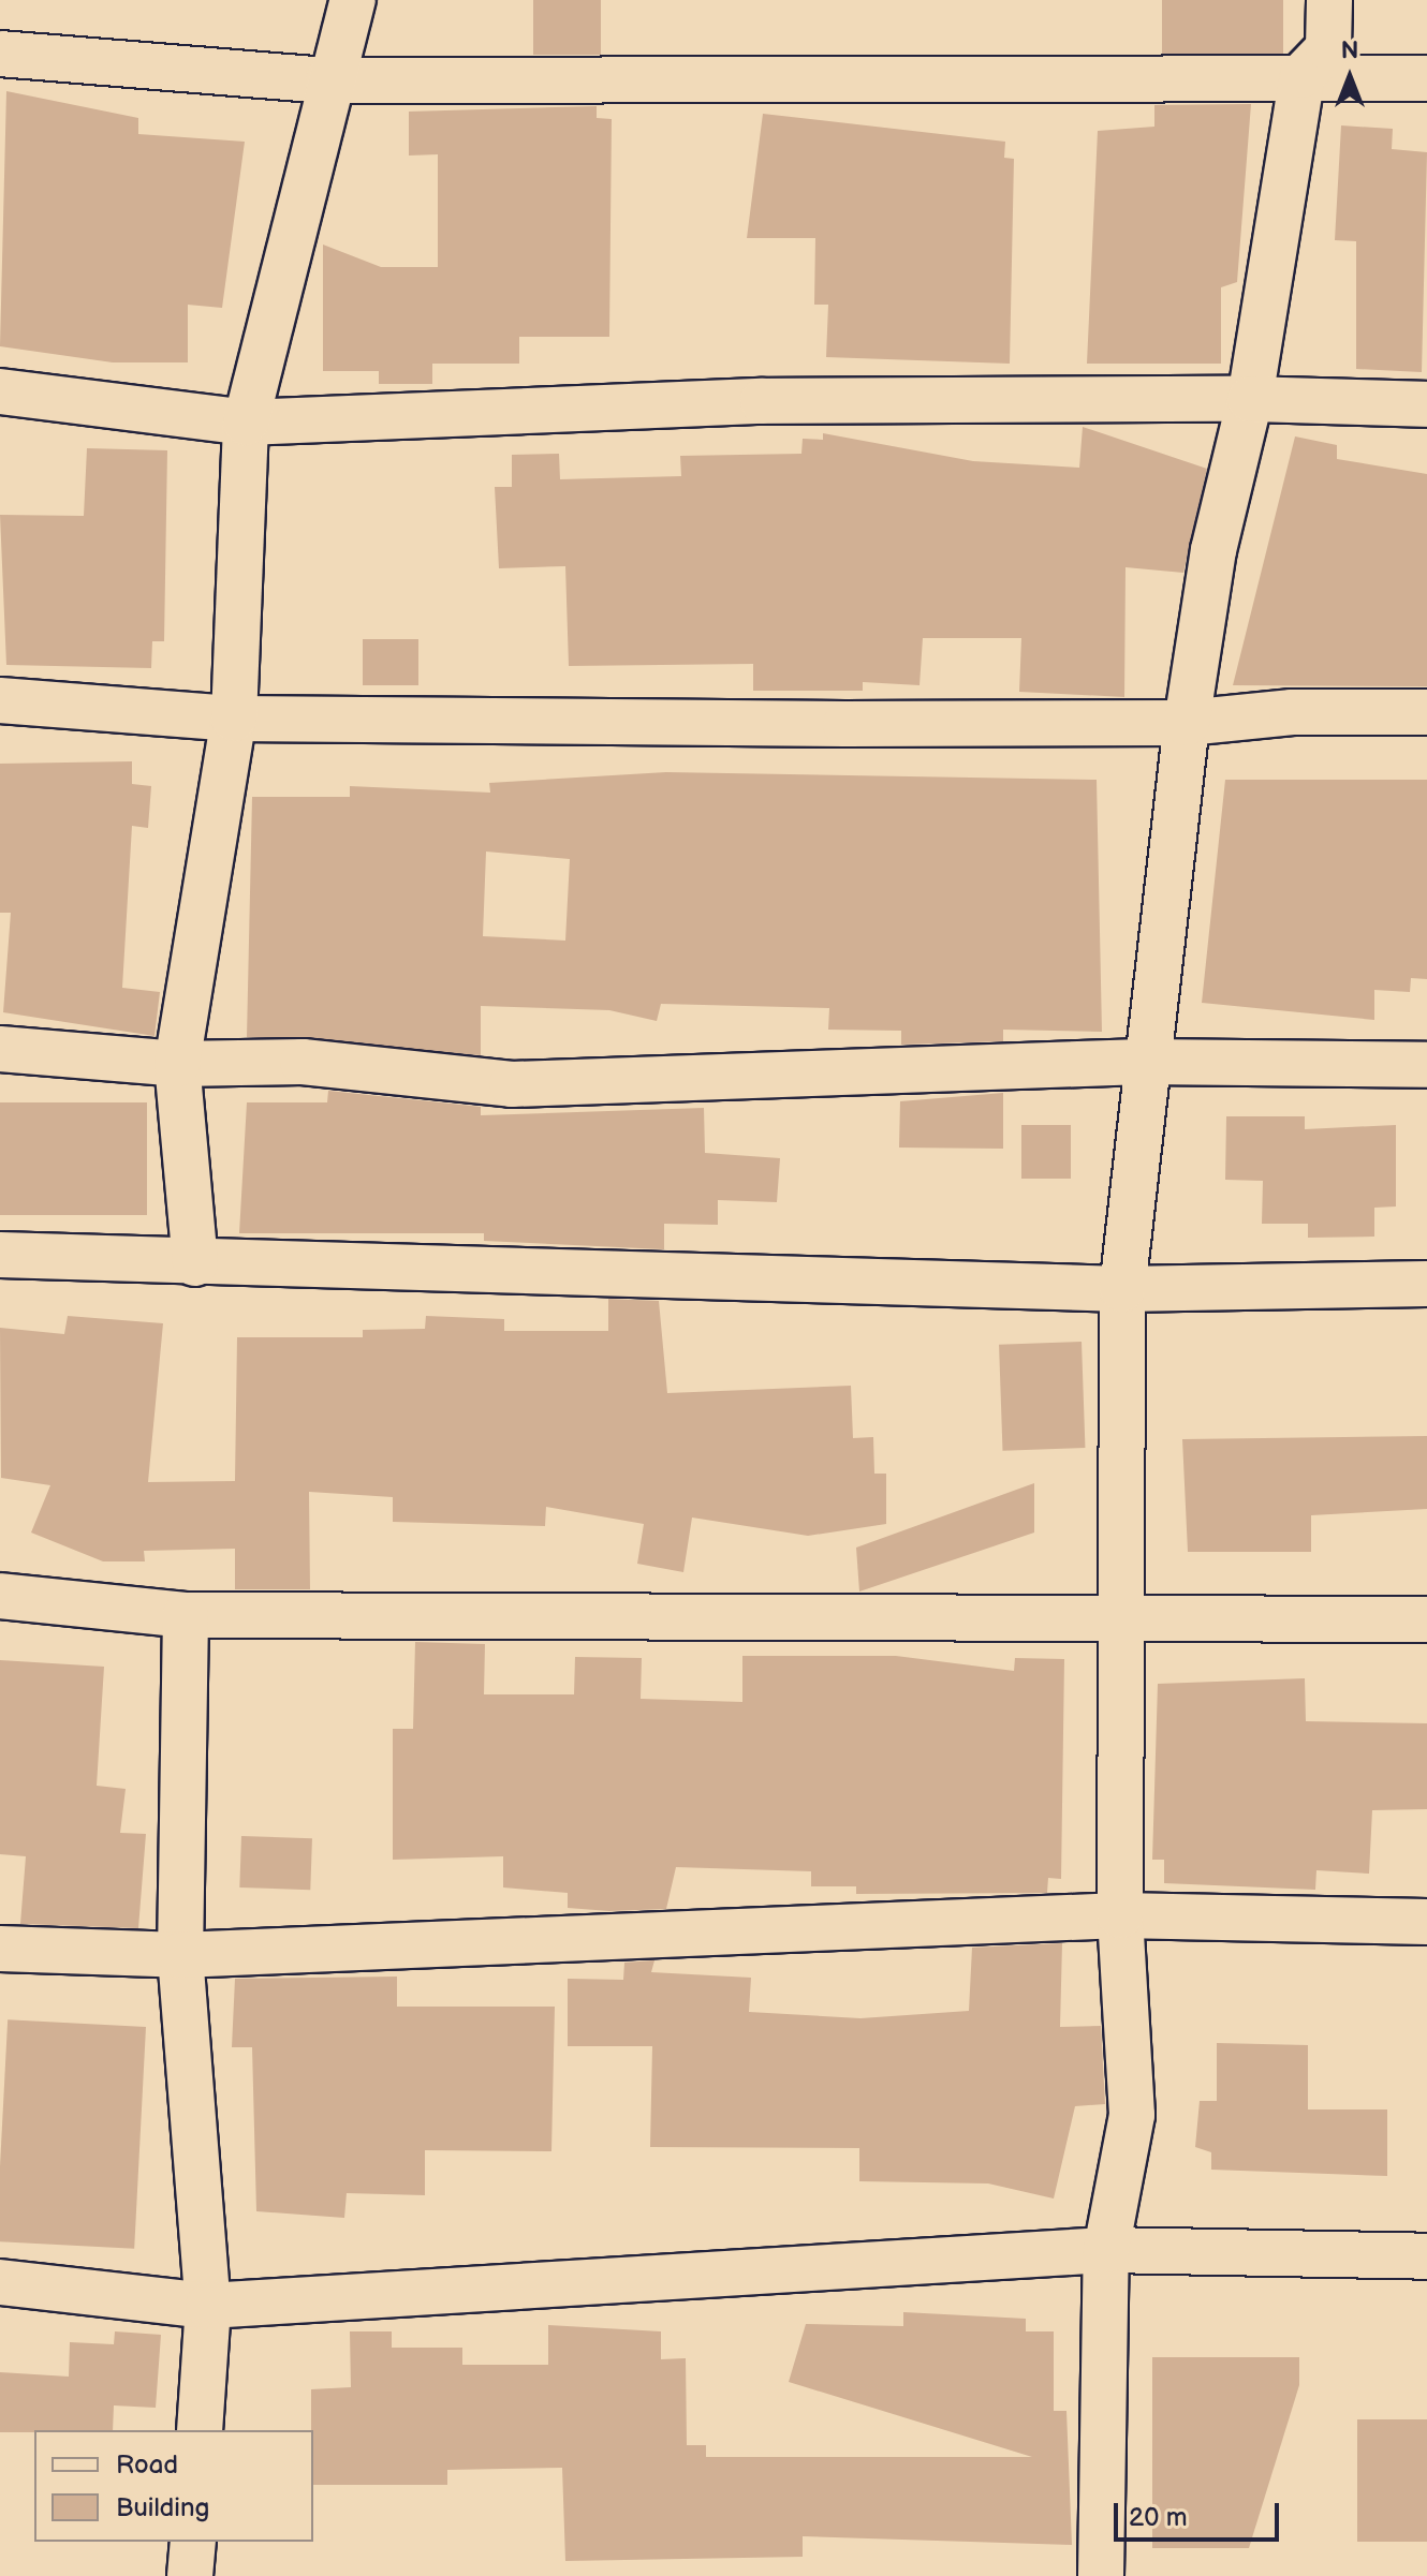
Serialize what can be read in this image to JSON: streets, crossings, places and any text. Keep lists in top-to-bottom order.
{
  "legend": ["Road", "Building"],
  "scale_bar": "20 m",
  "north": "top"
}
